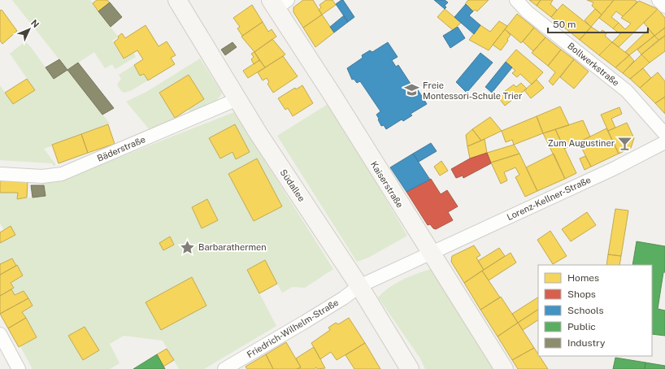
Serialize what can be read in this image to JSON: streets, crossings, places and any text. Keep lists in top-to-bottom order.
{
  "streets": {
    "main road": ["Kaiserstraße", "Südallee"],
    "street": [
      "Bollwerkstraße",
      "Bäderstraße",
      "Lorenz-Kellner-Straße",
      "Friedrich-Wilhelm-Straße"
    ]
  },
  "crossings": [
    ["Bäderstraße", "Südallee"],
    ["Kaiserstraße", "Lorenz-Kellner-Straße"],
    ["Südallee", "Lorenz-Kellner-Straße"],
    ["Südallee", "Friedrich-Wilhelm-Straße"],
    ["Lorenz-Kellner-Straße", "Friedrich-Wilhelm-Straße"]
  ],
  "places": {
    "school or university": ["Freie Montessori-Schule Trier"],
    "bar": ["Zum Augustiner"],
    "place": ["Barbarathermen"]
  },
  "legend": [
    "Homes",
    "Shops",
    "Schools",
    "Public",
    "Industry"
  ],
  "scale_bar": "50 m",
  "north": "top right"
}
